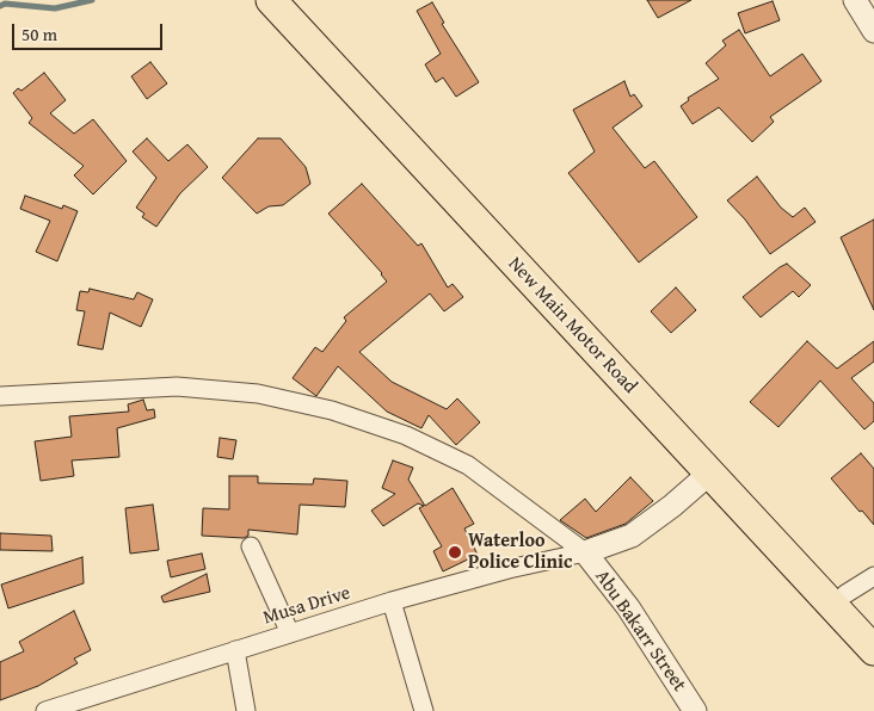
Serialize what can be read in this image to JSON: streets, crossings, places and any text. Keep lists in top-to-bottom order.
{
  "streets": {
    "highway": ["New Main Motor Road"],
    "street": ["Musa Drive", "Abu Bakarr Street"]
  },
  "crossings": [
    ["Musa Drive", "Abu Bakarr Street"]
  ],
  "places": ["Waterloo Police Clinic"],
  "scale_bar": "50 m"
}
